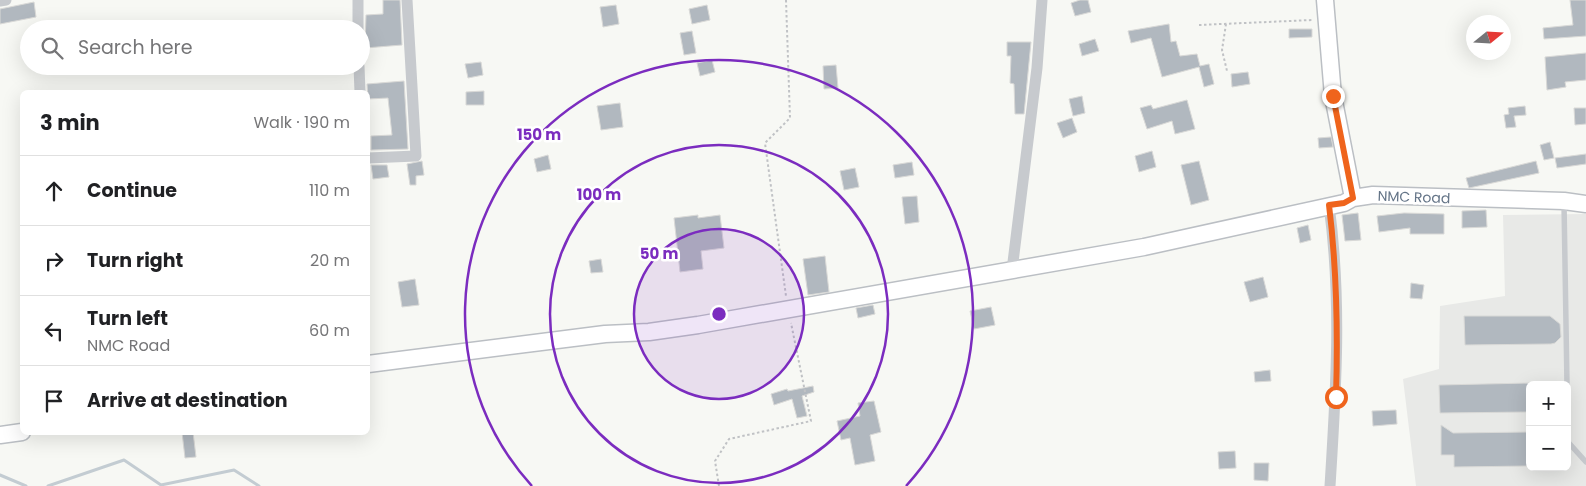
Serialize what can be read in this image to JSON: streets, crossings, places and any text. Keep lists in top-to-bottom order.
{
  "streets": {
    "street": ["NMC Road"]
  },
  "north": "right",
  "page": {
    "search": "Search here",
    "heading": ["3 min", "Walk · 190 m"],
    "list": [
      ["Continue", "110 m"],
      ["Turn right", "20 m"],
      ["Turn left", "NMC Road", "60 m"],
      "Arrive at destination"
    ],
    "map_buttons": ["+", "−"]
  },
  "rings": ["150 m", "100 m", "50 m"]
}
